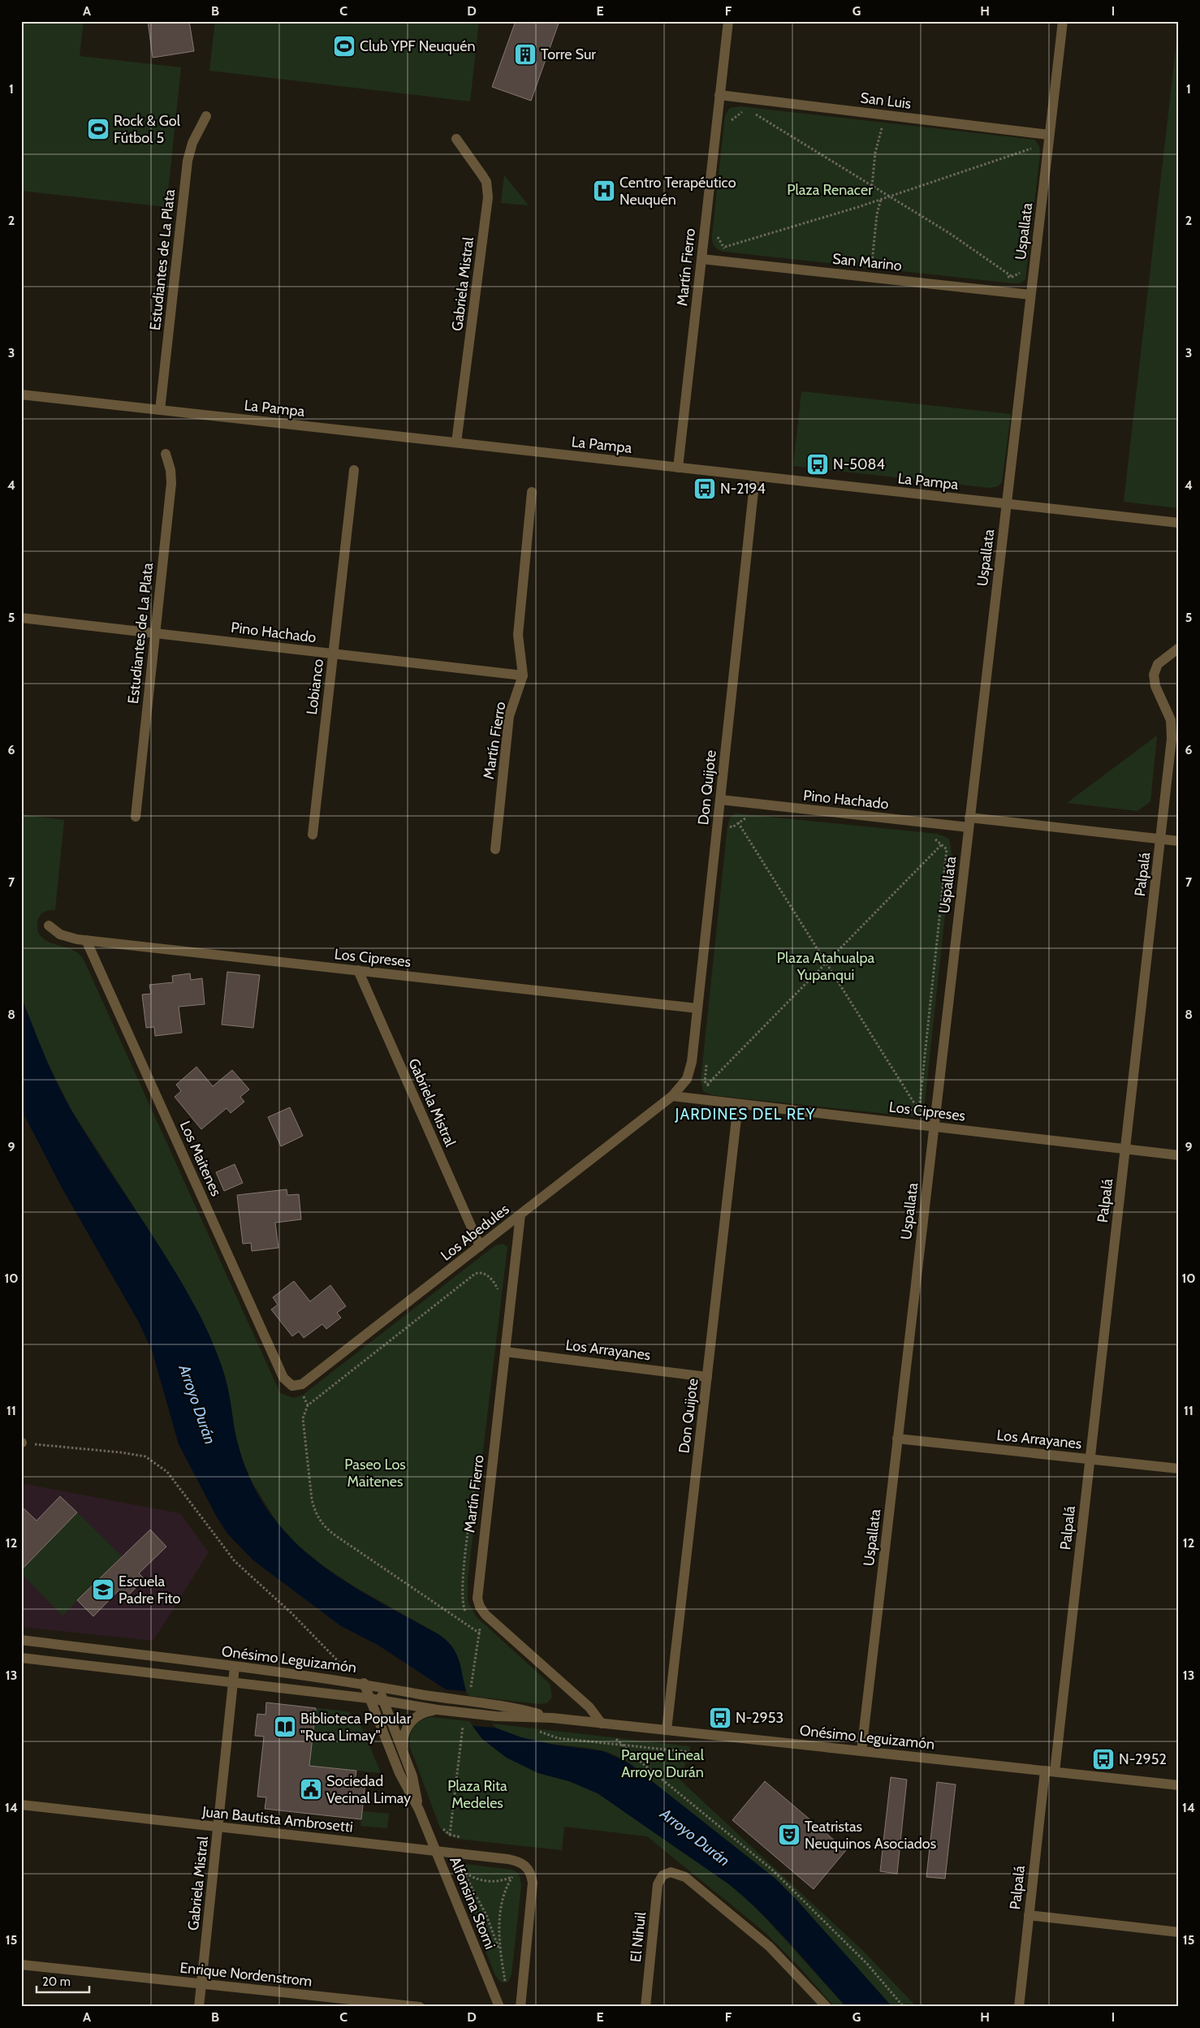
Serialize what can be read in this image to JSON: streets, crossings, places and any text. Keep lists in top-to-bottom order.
{
  "streets": {
    "street": [
      "San Luis",
      "Uspallata",
      "Estudiantes de La Plata",
      "San Marino",
      "Martín Fierro",
      "Gabriela Mistral",
      "La Pampa",
      "Pino Hachado",
      "Lobianco",
      "Don Quijote",
      "Palpalá",
      "Los Cipreses",
      "Los Maitenes",
      "Los Abedules",
      "Los Arrayanes",
      "Onésimo Leguizamón",
      "Juan Bautista Ambrosetti",
      "Alfonsina Storni",
      "El Nihuil",
      "Enrique Nordenstrom"
    ]
  },
  "crossings": [
    ["San Luis", "Uspallata"],
    ["San Luis", "Martín Fierro"],
    ["Uspallata", "San Marino"],
    ["Uspallata", "La Pampa"],
    ["Uspallata", "Pino Hachado"],
    ["Uspallata", "Los Cipreses"],
    ["Uspallata", "Los Arrayanes"],
    ["Uspallata", "Onésimo Leguizamón"],
    ["Estudiantes de La Plata", "La Pampa"],
    ["Estudiantes de La Plata", "Pino Hachado"],
    ["San Marino", "Martín Fierro"],
    ["Martín Fierro", "La Pampa"],
    ["Martín Fierro", "Pino Hachado"],
    ["Martín Fierro", "Los Abedules"],
    ["Martín Fierro", "Los Arrayanes"],
    ["Martín Fierro", "Onésimo Leguizamón"],
    ["Gabriela Mistral", "La Pampa"],
    ["Gabriela Mistral", "Los Cipreses"],
    ["Gabriela Mistral", "Los Abedules"],
    ["Gabriela Mistral", "Onésimo Leguizamón"],
    ["Gabriela Mistral", "Juan Bautista Ambrosetti"],
    ["Gabriela Mistral", "Enrique Nordenstrom"],
    ["La Pampa", "Don Quijote"],
    ["Pino Hachado", "Lobianco"],
    ["Pino Hachado", "Don Quijote"],
    ["Pino Hachado", "Palpalá"],
    ["Don Quijote", "Los Cipreses"],
    ["Don Quijote", "Los Abedules"],
    ["Don Quijote", "Los Arrayanes"],
    ["Don Quijote", "Onésimo Leguizamón"],
    ["Palpalá", "Los Cipreses"],
    ["Palpalá", "Los Arrayanes"],
    ["Palpalá", "Onésimo Leguizamón"],
    ["Los Cipreses", "Los Maitenes"],
    ["Los Cipreses", "Los Abedules"],
    ["Los Maitenes", "Los Abedules"],
    ["Onésimo Leguizamón", "Alfonsina Storni"],
    ["Juan Bautista Ambrosetti", "Alfonsina Storni"]
  ],
  "districts": ["JARDINES DEL REY"],
  "water": ["Arroyo Durán"],
  "parks": [
    "Plaza Renacer",
    "Plaza Atahualpa Yupanqui",
    "Paseo Los Maitenes",
    "Parque Lineal Arroyo Durán",
    "Plaza Rita Medeles"
  ],
  "places": {
    "sports": ["Club YPF Neuquén", "Rock & Gol Fútbol 5"],
    "building": ["Torre Sur"],
    "hospital": ["Centro Terapéutico Neuquén"],
    "bus stop": [
      "N-5084",
      "N-2194",
      "N-2953",
      "N-2952"
    ],
    "school or university": ["Escuela Padre Fito"],
    "library": ["Biblioteca Popular \"Ruca Limay\""],
    "public building": ["Sociedad Vecinal Limay"],
    "theatre": ["Teatristas Neuquinos Asociados"]
  },
  "scale_bar": "20 m",
  "grid": {
    "columns": [
      "A",
      "B",
      "C",
      "D",
      "E",
      "F",
      "G",
      "H",
      "I"
    ],
    "rows": [
      "1",
      "2",
      "3",
      "4",
      "5",
      "6",
      "7",
      "8",
      "9",
      "10",
      "11",
      "12",
      "13",
      "14",
      "15"
    ]
  }
}
